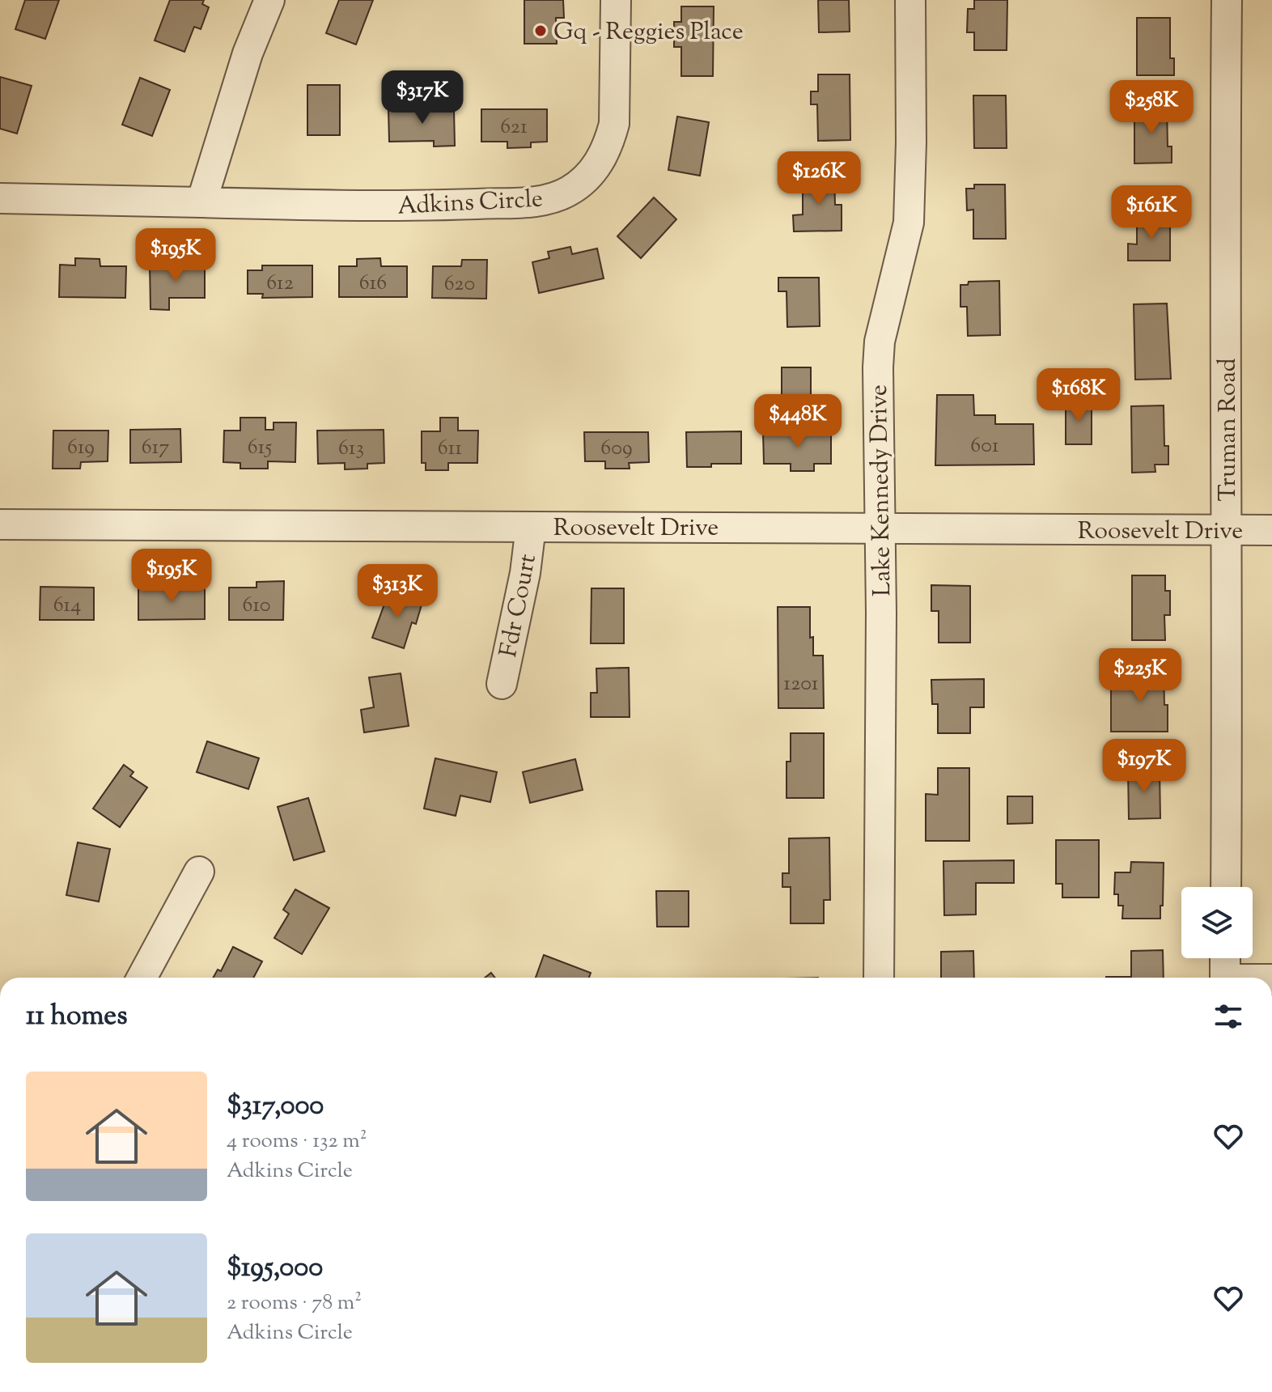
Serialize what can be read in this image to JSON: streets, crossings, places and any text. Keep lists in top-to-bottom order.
{
  "streets": {
    "street": [
      "Adkins Circle",
      "Truman Road",
      "Lake Kennedy Drive",
      "Roosevelt Drive",
      "Fdr Court"
    ]
  },
  "crossings": [
    ["Truman Road", "Roosevelt Drive"],
    ["Lake Kennedy Drive", "Roosevelt Drive"],
    ["Roosevelt Drive", "Fdr Court"]
  ],
  "places": ["Gq - Reggies Place"],
  "house_numbers": [
    "621",
    "612",
    "616",
    "620",
    "601",
    "619",
    "617",
    "615",
    "613",
    "611",
    "609",
    "614",
    "610",
    "1201"
  ],
  "page": {
    "price": [
      "$317K",
      "$258K",
      "$126K",
      "$161K",
      "$195K",
      "$168K",
      "$448K",
      "$195K",
      "$313K",
      "$225K",
      "$197K"
    ],
    "heading": "11 homes",
    "list": [
      {
        "name": "$317,000",
        "note": "4 rooms · 132 m² · Adkins Circle"
      },
      {
        "name": "$195,000",
        "note": "2 rooms · 78 m² · Adkins Circle"
      }
    ]
  }
}
